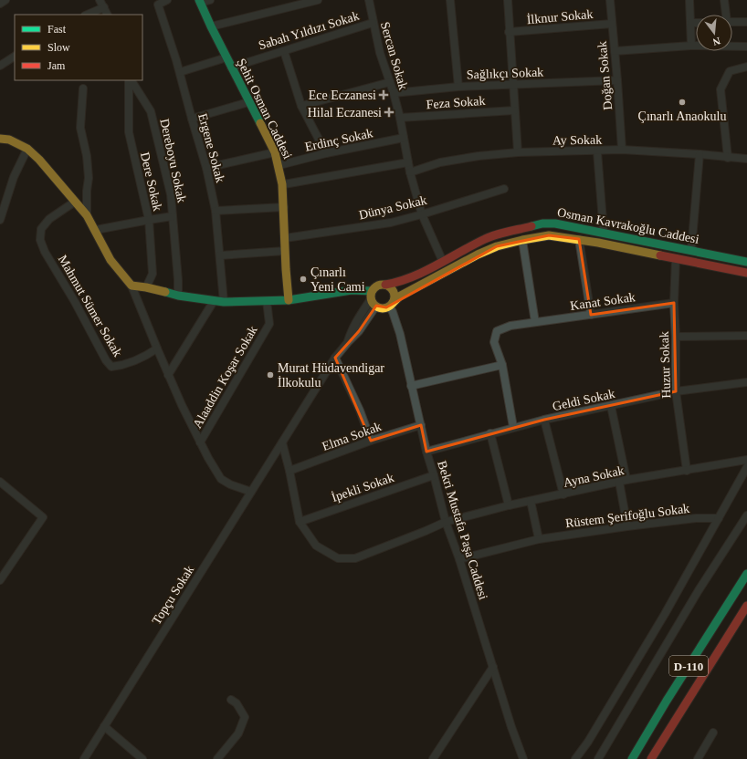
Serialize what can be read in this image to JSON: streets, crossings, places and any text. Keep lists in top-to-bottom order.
{
  "streets": {
    "main road": ["Şehit Osman Caddesi", "Osman Kavrakoğlu Caddesi", "D-110"],
    "street": [
      "İlknur Sokak",
      "Sabah Yıldızı Sokak",
      "Sercan Sokak",
      "Sağlıkçı Sokak",
      "Doğan Sokak",
      "Feza Sokak",
      "Erdinç Sokak",
      "Ay Sokak",
      "Ergene Sokak",
      "Dereboyu Sokak",
      "Dere Sokak",
      "Dünya Sokak",
      "Kanat Sokak",
      "Mahmut Sümer Sokak",
      "Huzur Sokak",
      "Alaaddin Koşar Sokak",
      "Geldi Sokak",
      "Elma Sokak",
      "Ayna Sokak",
      "İpekli Sokak",
      "Rüstem Şerifoğlu Sokak",
      "Bekri Mustafa Paşa Caddesi",
      "Topçu Sokak"
    ]
  },
  "crossings": [
    ["İlknur Sokak", "Doğan Sokak"],
    ["Sabah Yıldızı Sokak", "Sercan Sokak"],
    ["Sabah Yıldızı Sokak", "Şehit Osman Caddesi"],
    ["Sercan Sokak", "Sağlıkçı Sokak"],
    ["Sercan Sokak", "Feza Sokak"],
    ["Sercan Sokak", "Erdinç Sokak"],
    ["Sercan Sokak", "Ay Sokak"],
    ["Sercan Sokak", "Dünya Sokak"],
    ["Sercan Sokak", "Osman Kavrakoğlu Caddesi"],
    ["Sağlıkçı Sokak", "Doğan Sokak"],
    ["Doğan Sokak", "Ay Sokak"],
    ["Şehit Osman Caddesi", "Erdinç Sokak"],
    ["Şehit Osman Caddesi", "Dünya Sokak"],
    ["Osman Kavrakoğlu Caddesi", "Huzur Sokak"],
    ["Osman Kavrakoğlu Caddesi", "Bekri Mustafa Paşa Caddesi"],
    ["Osman Kavrakoğlu Caddesi", "Topçu Sokak"],
    ["Kanat Sokak", "Huzur Sokak"],
    ["Huzur Sokak", "Geldi Sokak"],
    ["Huzur Sokak", "Ayna Sokak"],
    ["Geldi Sokak", "Bekri Mustafa Paşa Caddesi"],
    ["Elma Sokak", "Bekri Mustafa Paşa Caddesi"],
    ["Ayna Sokak", "İpekli Sokak"],
    ["Ayna Sokak", "Bekri Mustafa Paşa Caddesi"],
    ["İpekli Sokak", "Bekri Mustafa Paşa Caddesi"],
    ["Rüstem Şerifoğlu Sokak", "Bekri Mustafa Paşa Caddesi"],
    ["Bekri Mustafa Paşa Caddesi", "Topçu Sokak"]
  ],
  "places": {
    "health": ["Ece Eczanesi", "Hilal Eczanesi"],
    "other": ["Çınarlı Anaokulu", "Çınarlı Yeni Cami", "Murat Hüdavendigar İlkokulu"]
  },
  "legend": ["Fast", "Slow", "Jam"],
  "north": "bottom"
}
